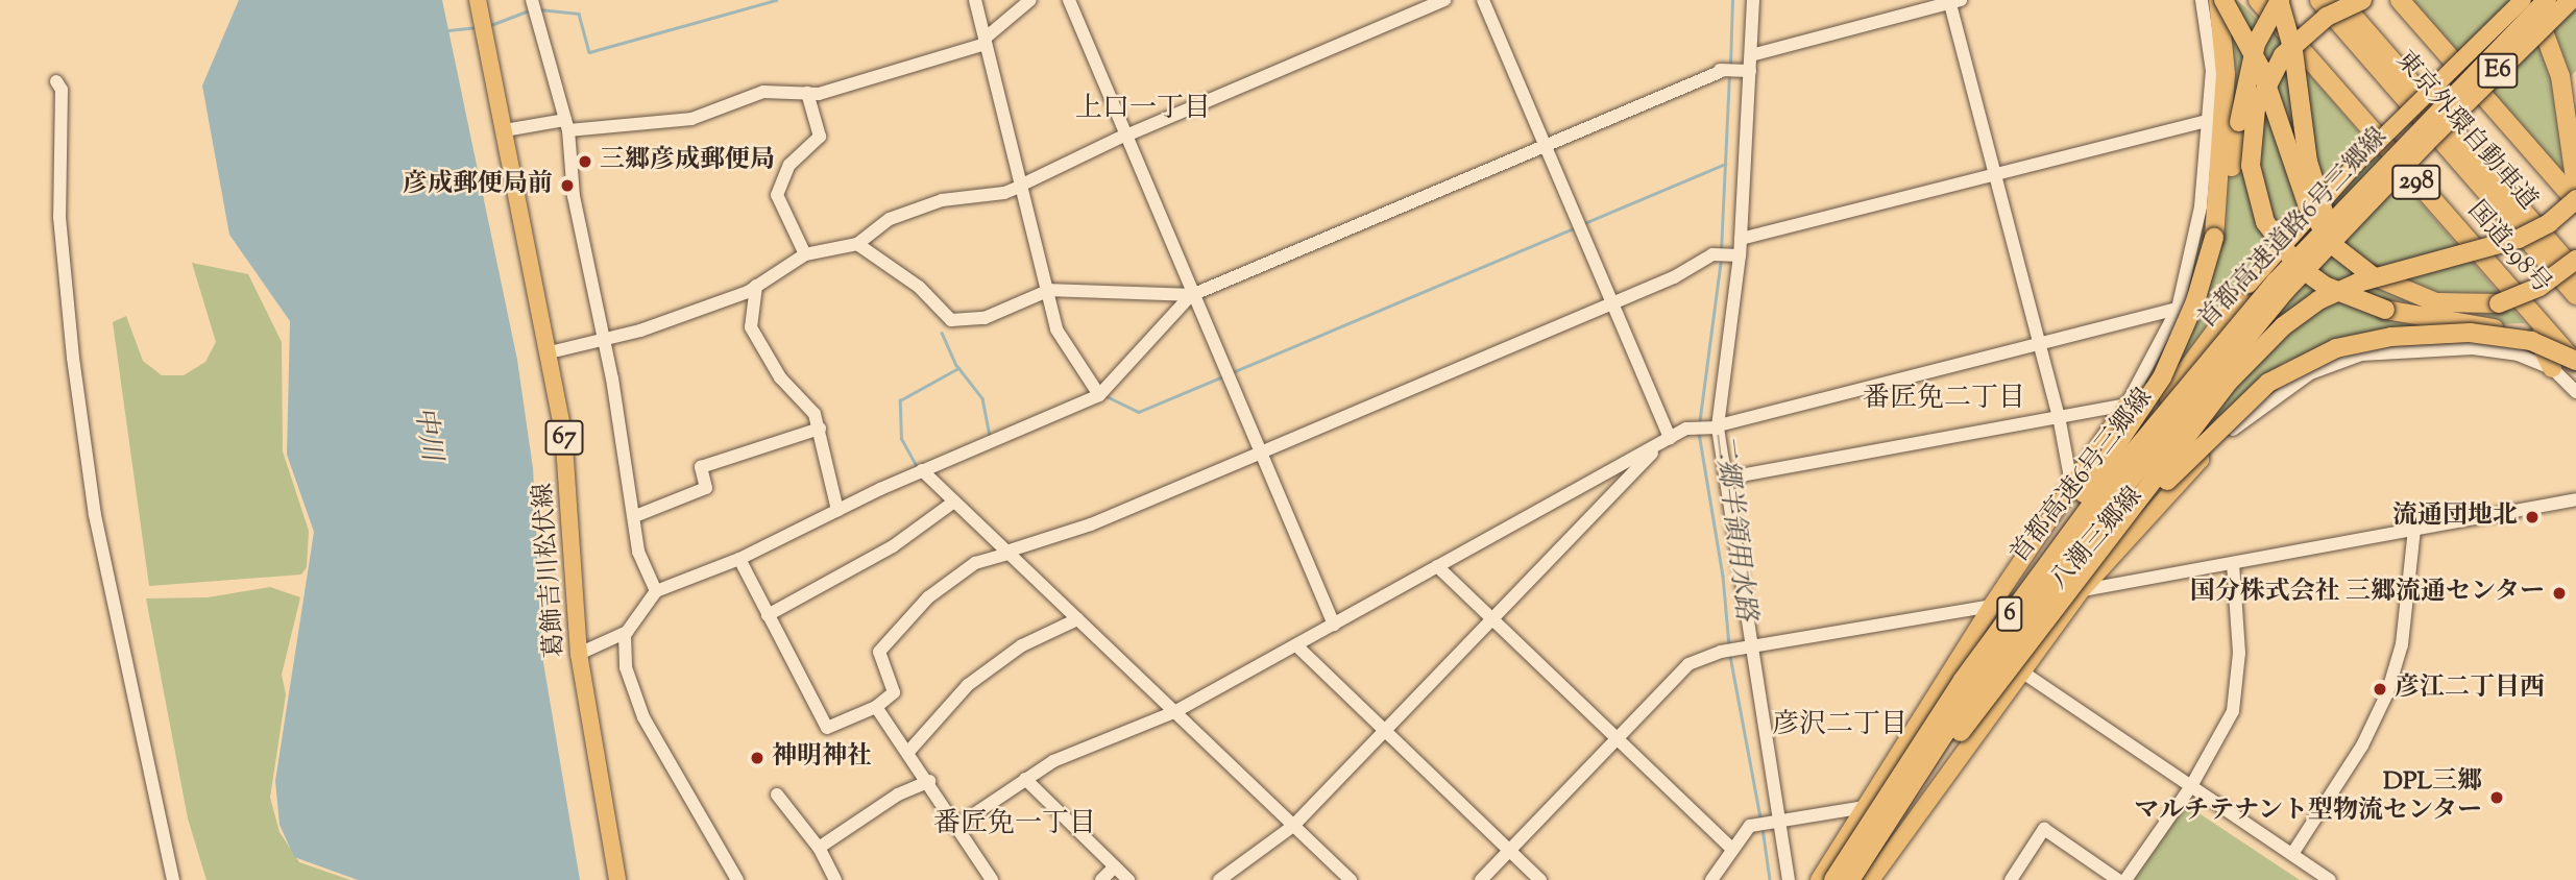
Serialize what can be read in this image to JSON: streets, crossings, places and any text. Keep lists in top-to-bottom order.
{
  "streets": {
    "highway": [
      "E6",
      "東京外環自動車道",
      "298",
      "首都高速道路6号三郷線",
      "国道298号",
      "首都高速6号三郷線",
      "6"
    ],
    "main road": ["67", "八潮三郷線", "葛飾吉川松伏線"]
  },
  "crossings": [
    ["E6", "首都高速道路6号三郷線"],
    ["首都高速道路6号三郷線", "首都高速6号三郷線"]
  ],
  "districts": [
    "上口一丁目",
    "番匠免二丁目",
    "彦沢二丁目",
    "番匠免一丁目"
  ],
  "water": ["中川", "二郷半領用水路"],
  "places": [
    "三郷彦成郵便局",
    "彦成郵便局前",
    "流通団地北",
    "国分株式会社 三郷流通センター",
    "彦江二丁目西",
    "神明神社",
    "DPL三郷 マルチテナント型物流センター"
  ]
}
